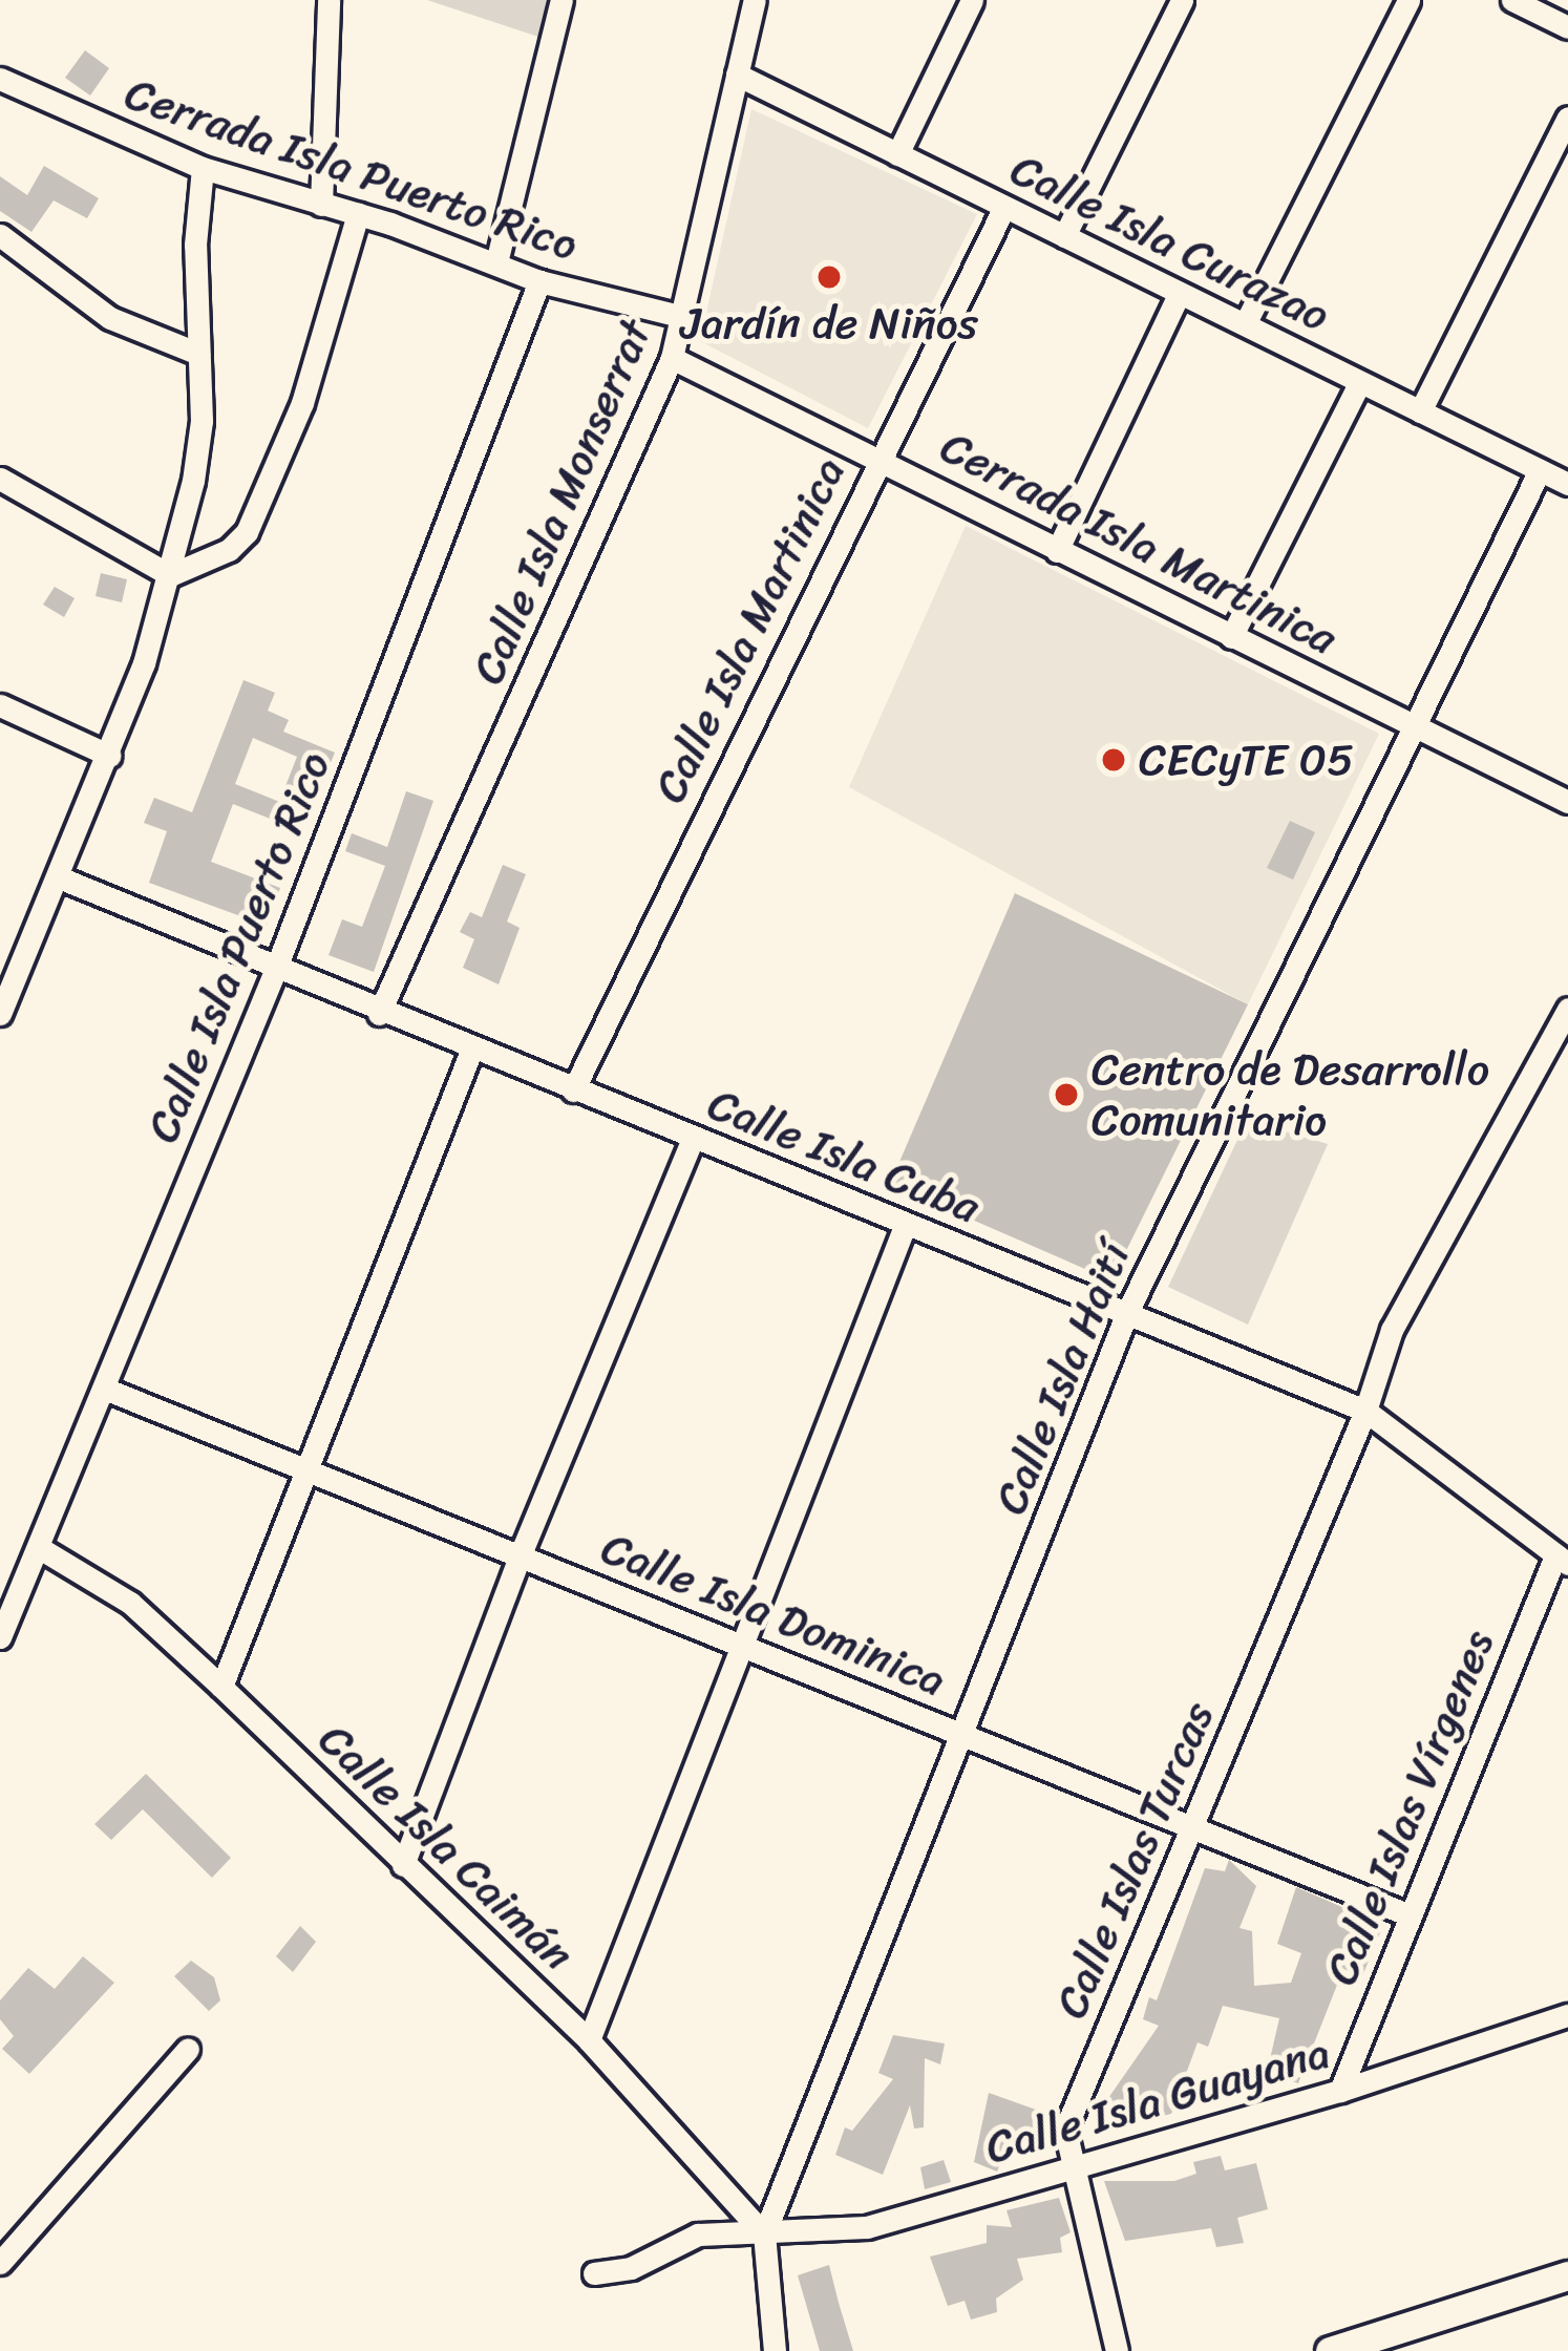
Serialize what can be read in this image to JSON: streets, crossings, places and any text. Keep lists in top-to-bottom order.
{
  "streets": {
    "street": [
      "Cerrada Isla Puerto Rico",
      "Calle Isla Curazao",
      "Calle Isla Monserrat",
      "Cerrada Isla Martinica",
      "Calle Isla Martinica",
      "Calle Isla Puerto Rico",
      "Calle Isla Cuba",
      "Calle Isla Haití",
      "Calle Isla Dominica",
      "Calle Islas Vírgenes",
      "Calle Isla Caimán",
      "Calle Islas Turcas",
      "Calle Isla Guayana"
    ]
  },
  "crossings": [
    ["Cerrada Isla Puerto Rico", "Calle Isla Monserrat"],
    ["Cerrada Isla Puerto Rico", "Calle Isla Puerto Rico"],
    ["Calle Isla Curazao", "Calle Isla Monserrat"],
    ["Calle Isla Curazao", "Calle Isla Martinica"],
    ["Calle Isla Curazao", "Calle Isla Haití"],
    ["Calle Isla Monserrat", "Cerrada Isla Martinica"],
    ["Calle Isla Monserrat", "Calle Isla Cuba"],
    ["Cerrada Isla Martinica", "Calle Isla Martinica"],
    ["Cerrada Isla Martinica", "Calle Isla Haití"],
    ["Calle Isla Martinica", "Calle Isla Cuba"],
    ["Calle Isla Puerto Rico", "Calle Isla Cuba"],
    ["Calle Isla Puerto Rico", "Calle Isla Dominica"],
    ["Calle Isla Puerto Rico", "Calle Isla Caimán"],
    ["Calle Isla Cuba", "Calle Isla Haití"],
    ["Calle Isla Cuba", "Calle Islas Vírgenes"],
    ["Calle Isla Cuba", "Calle Islas Turcas"],
    ["Calle Isla Haití", "Calle Isla Dominica"],
    ["Calle Isla Haití", "Calle Isla Caimán"],
    ["Calle Isla Haití", "Calle Isla Guayana"],
    ["Calle Isla Dominica", "Calle Islas Vírgenes"],
    ["Calle Isla Dominica", "Calle Islas Turcas"],
    ["Calle Islas Vírgenes", "Calle Isla Guayana"],
    ["Calle Isla Caimán", "Calle Isla Guayana"],
    ["Calle Islas Turcas", "Calle Isla Guayana"]
  ],
  "places": ["Jardín de Niños", "CECyTE 05", "Centro de Desarrollo Comunitario"]
}
